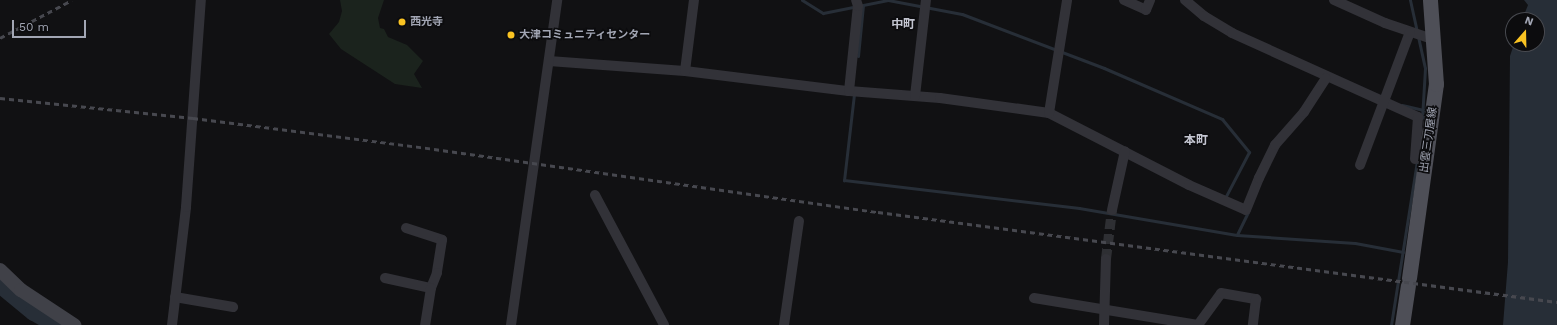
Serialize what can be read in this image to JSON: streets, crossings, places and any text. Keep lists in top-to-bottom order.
{
  "streets": {
    "main road": ["出雲三刀屋線"]
  },
  "districts": ["中町", "本町"],
  "places": ["西光寺", "大津コミュニティセンター"],
  "scale_bar": "50 m",
  "north": "top"
}
